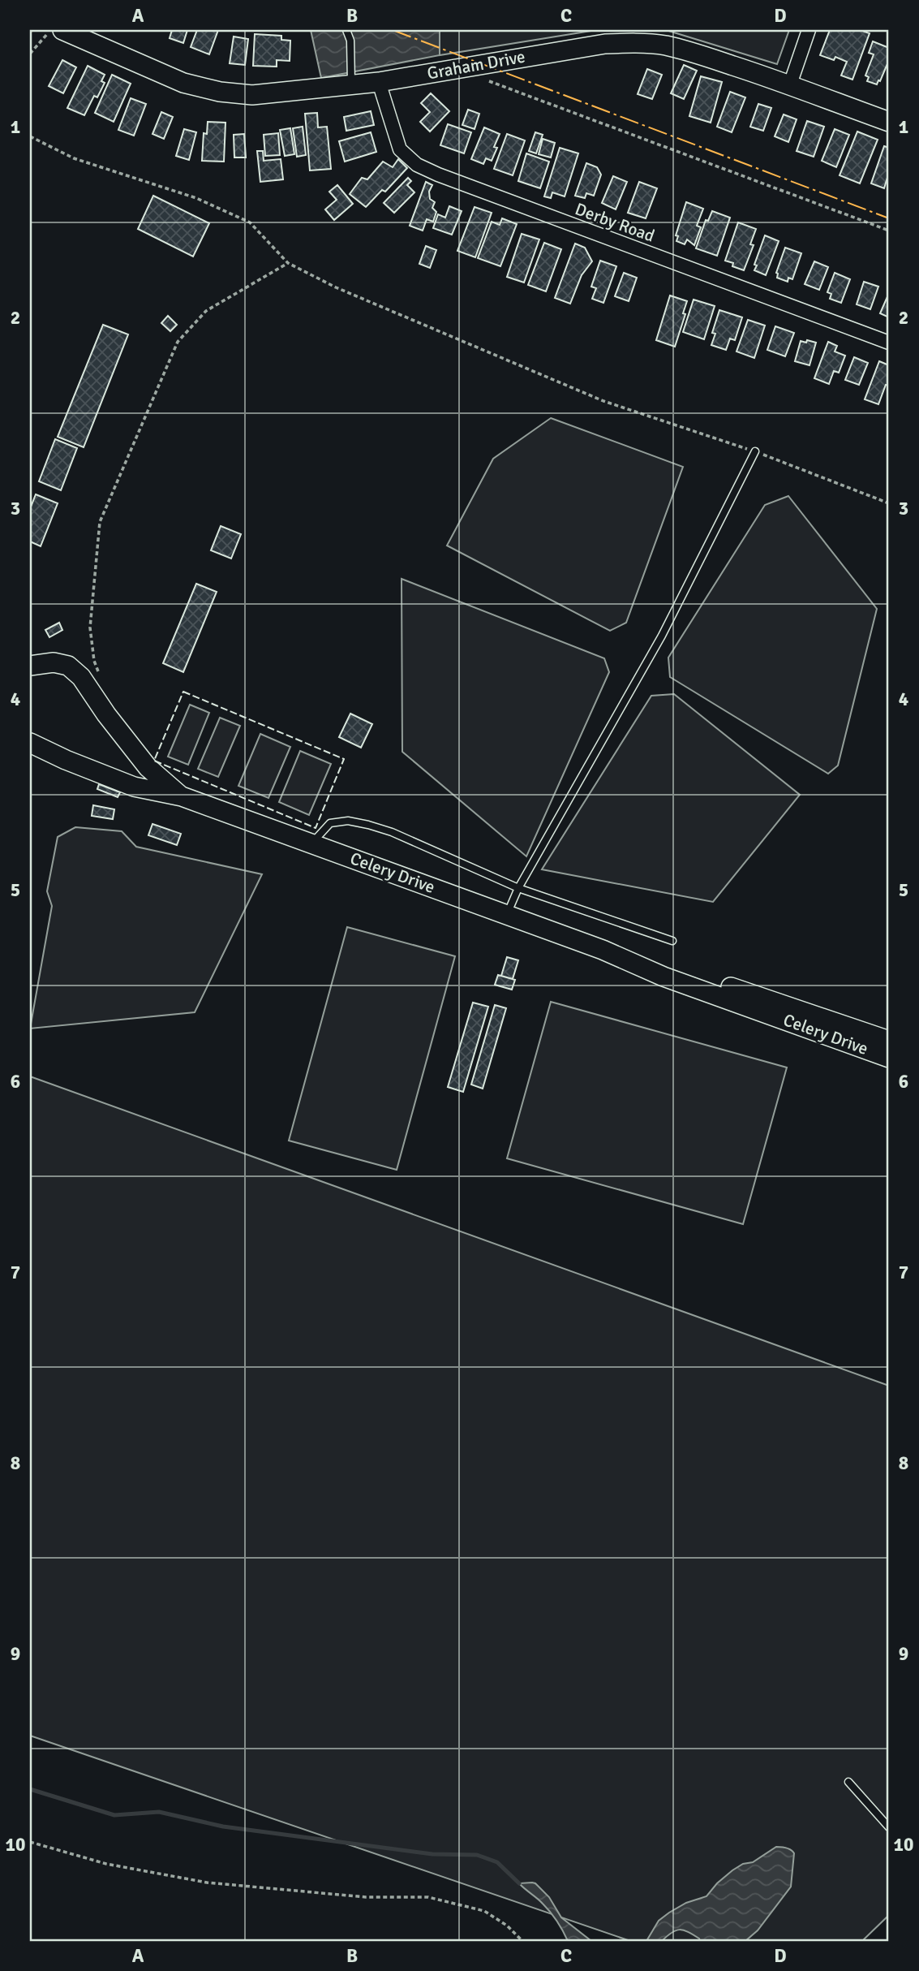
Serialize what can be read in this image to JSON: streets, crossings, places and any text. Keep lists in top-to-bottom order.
{
  "streets": {
    "street": ["Graham Drive", "Derby Road", "Celery Drive"]
  },
  "crossings": [
    ["Graham Drive", "Derby Road"]
  ],
  "grid": {
    "columns": [
      "A",
      "B",
      "C",
      "D"
    ],
    "rows": [
      "1",
      "2",
      "3",
      "4",
      "5",
      "6",
      "7",
      "8",
      "9",
      "10"
    ]
  }
}
